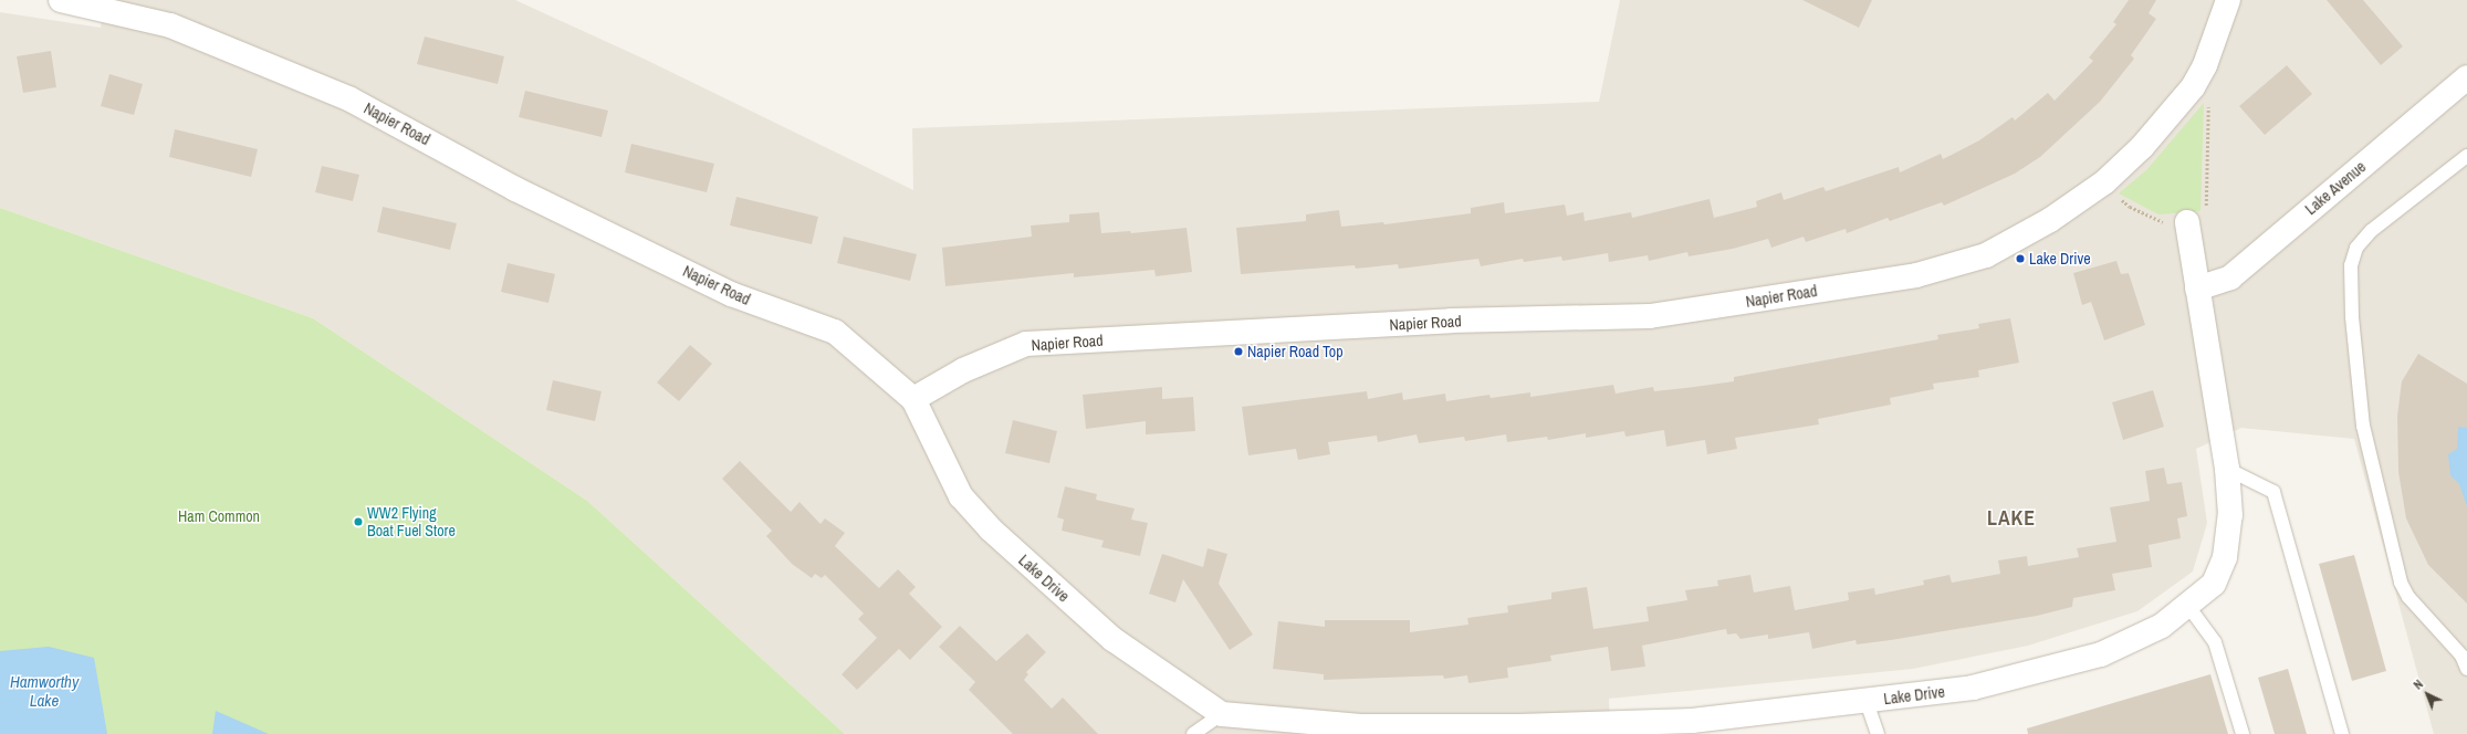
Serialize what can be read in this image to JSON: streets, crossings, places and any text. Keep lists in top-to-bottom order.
{
  "streets": {
    "street": ["Napier Road", "Lake Avenue", "Lake Drive"]
  },
  "crossings": [
    ["Napier Road", "Lake Drive"],
    ["Lake Avenue", "Lake Drive"]
  ],
  "districts": ["LAKE"],
  "water": ["Hamworthy Lake"],
  "parks": ["Ham Common"],
  "places": ["Lake Drive", "Napier Road Top", "WW2 Flying Boat Fuel Store"],
  "north": "top left"
}
